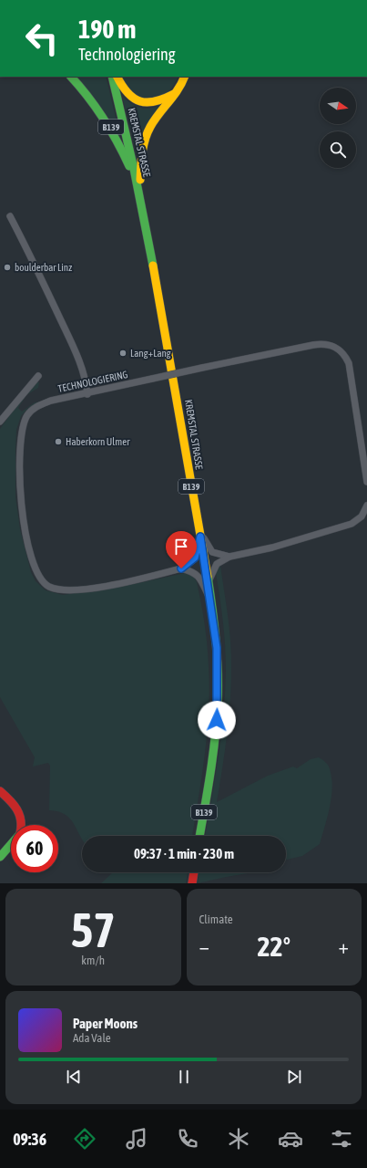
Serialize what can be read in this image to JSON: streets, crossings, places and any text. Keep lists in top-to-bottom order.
{
  "streets": {
    "main road": ["B139", "KREMSTAL STRASSE"],
    "street": ["TECHNOLOGIERING"]
  },
  "crossings": [
    ["B139", "KREMSTAL STRASSE"],
    ["KREMSTAL STRASSE", "TECHNOLOGIERING"]
  ],
  "places": ["boulderbar Linz", "Lang+Lang", "Haberkorn Ulmer"],
  "north": "right",
  "page": {
    "turn": ["190 m", "Technologiering"],
    "limit": "60",
    "trip": "09:37 · 1 min · 230 m",
    "tile": [
      ["57", "km/h"],
      "Climate"
    ],
    "heat": ["−", "22°", "+"],
    "song": ["Paper Moons", "Ada Vale"],
    "tabs": "09:36"
  }
}
